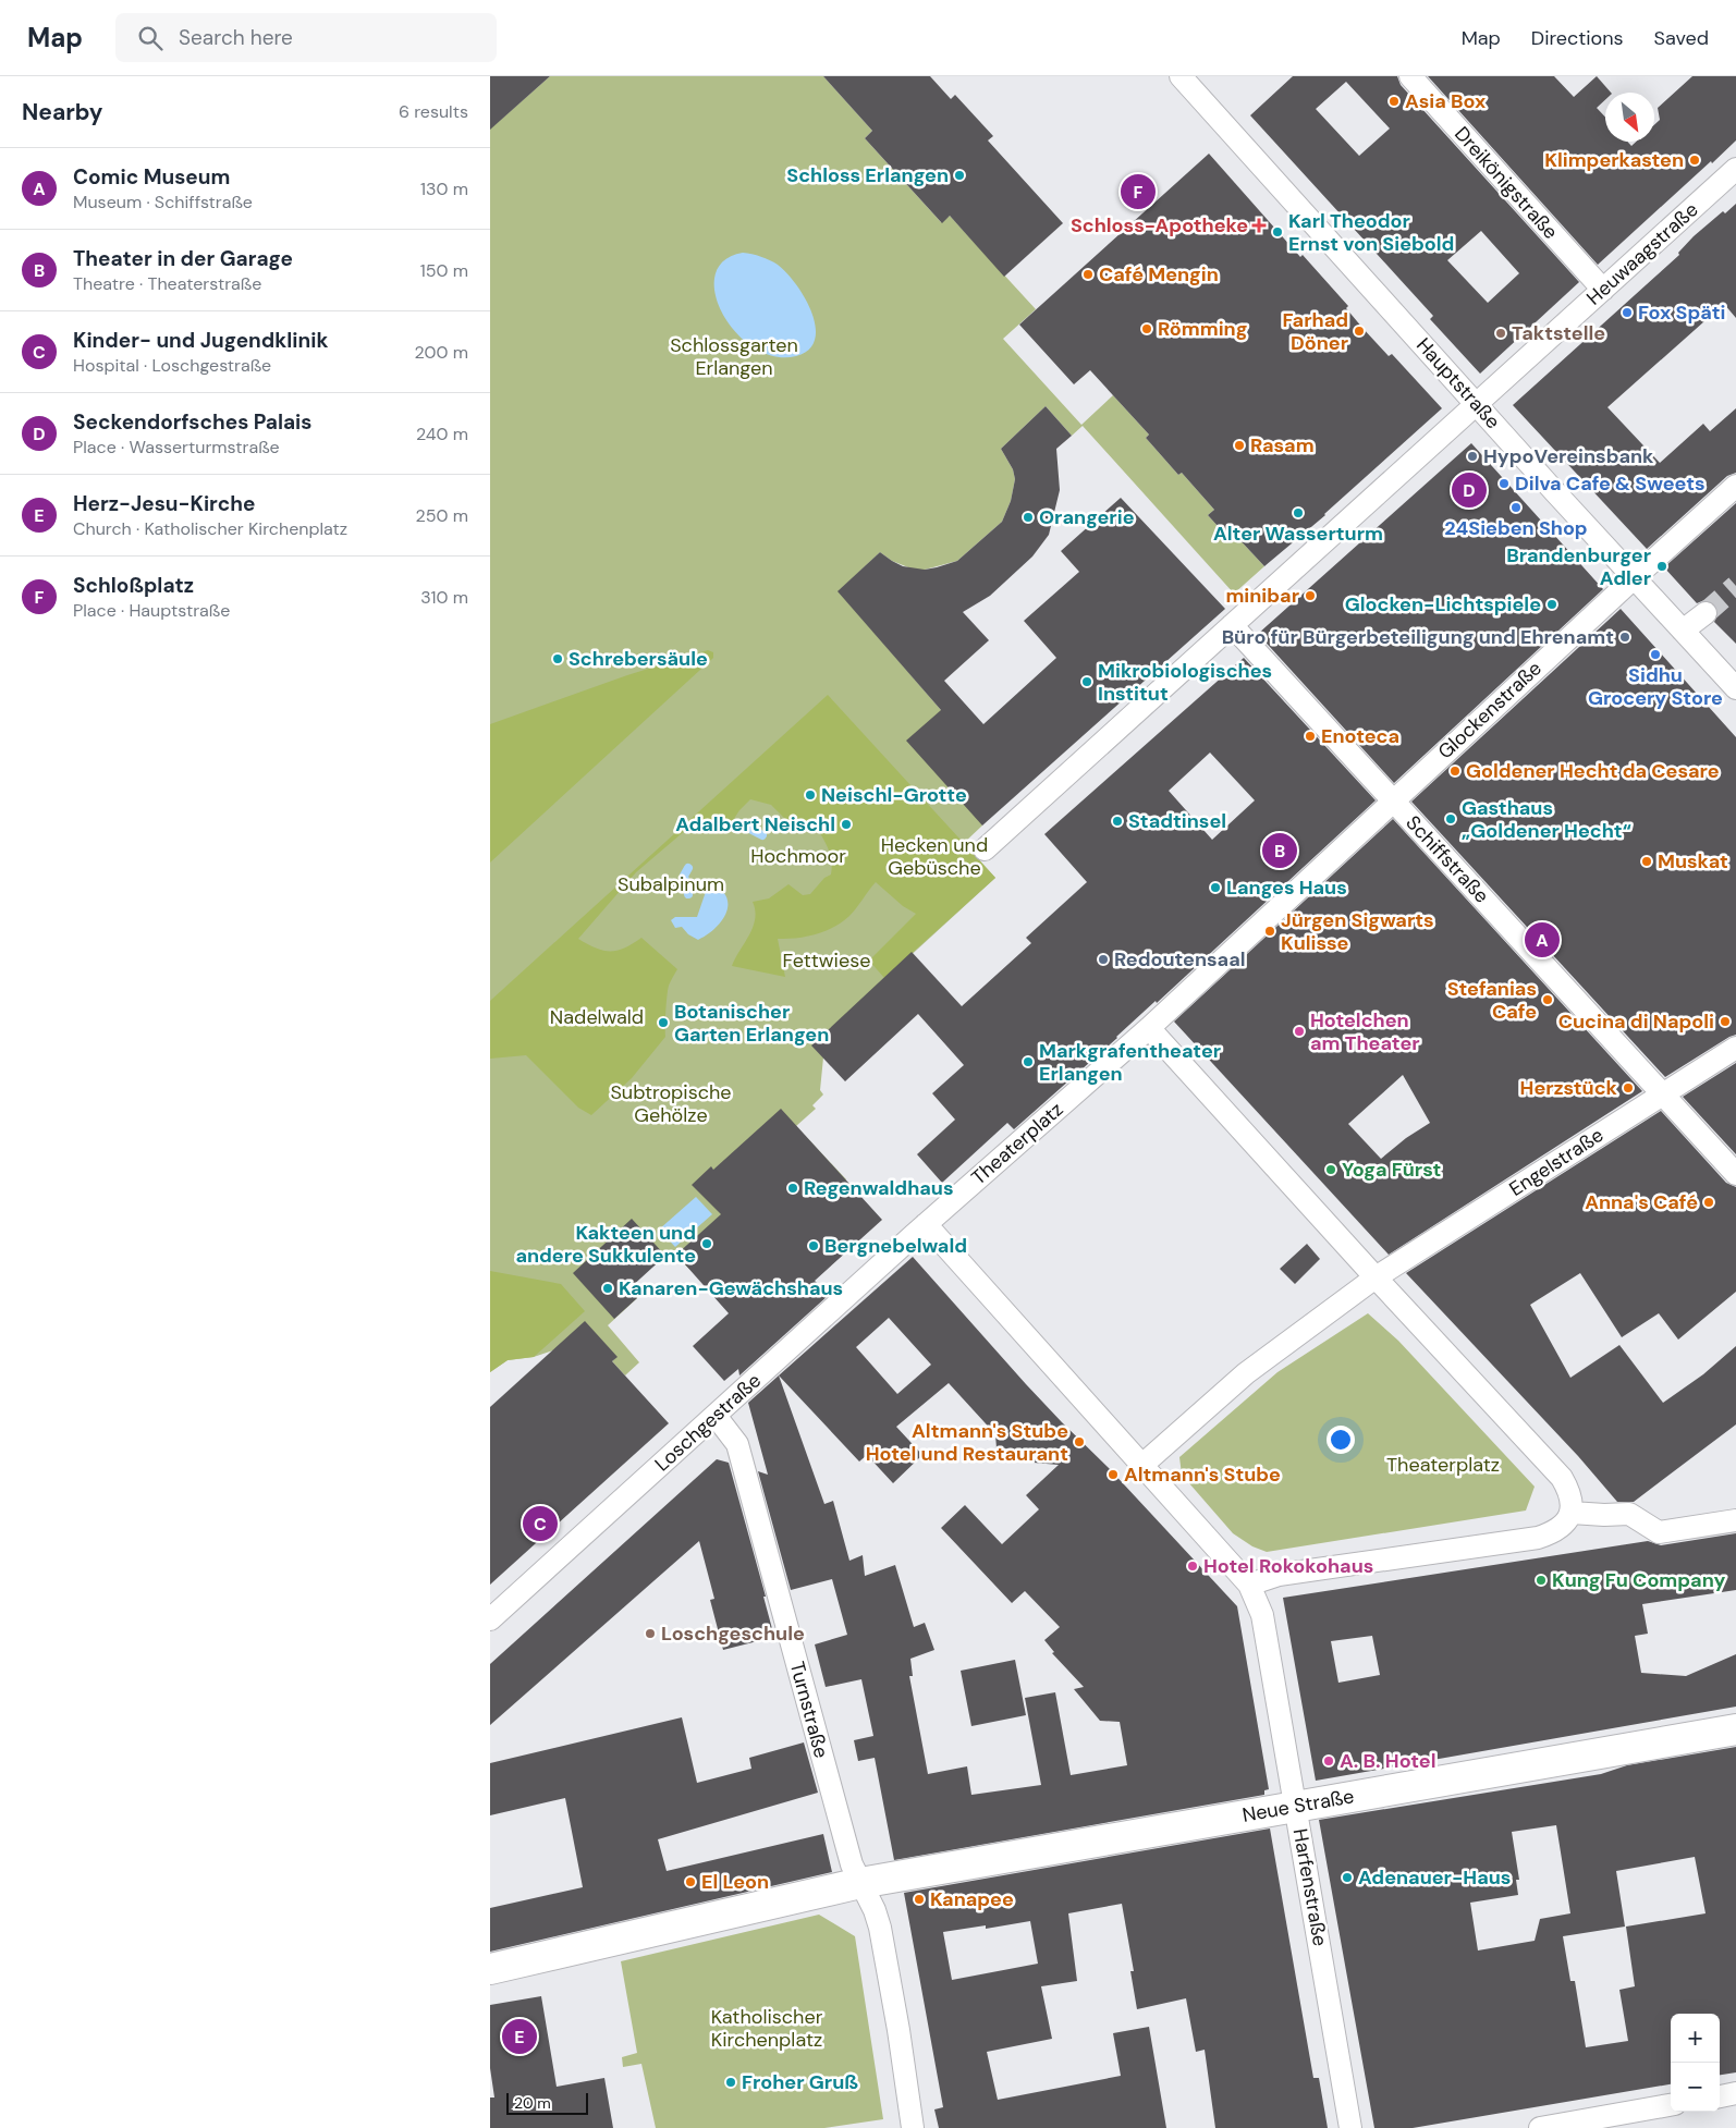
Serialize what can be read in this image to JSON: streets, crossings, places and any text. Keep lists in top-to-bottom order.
{
  "streets": {
    "street": [
      "Dreikönigstraße",
      "Heuwaagstraße",
      "Hauptstraße",
      "Glockenstraße",
      "Schiffstraße",
      "Theaterplatz",
      "Engelstraße",
      "Loschgestraße",
      "Turnstraße",
      "Neue Straße",
      "Harfenstraße"
    ]
  },
  "crossings": [
    ["Dreikönigstraße", "Heuwaagstraße"],
    ["Heuwaagstraße", "Hauptstraße"],
    ["Heuwaagstraße", "Schiffstraße"],
    ["Hauptstraße", "Glockenstraße"],
    ["Glockenstraße", "Schiffstraße"],
    ["Glockenstraße", "Theaterplatz"],
    ["Schiffstraße", "Engelstraße"],
    ["Theaterplatz", "Loschgestraße"],
    ["Loschgestraße", "Turnstraße"],
    ["Turnstraße", "Neue Straße"],
    ["Neue Straße", "Harfenstraße"]
  ],
  "parks": [
    "Schlossgarten Erlangen",
    "Hecken und Gebüsche",
    "Hochmoor",
    "Subalpinum",
    "Fettwiese",
    "Nadelwald",
    "Subtropische Gehölze",
    "Theaterplatz",
    "Katholischer Kirchenplatz"
  ],
  "places": {
    "other": [
      "Asia Box",
      "Klimperkasten",
      "Schloss Erlangen",
      "Karl Theodor Ernst von Siebold",
      "Café Mengin",
      "Fox Späti",
      "Römming",
      "Farhad Döner",
      "Taktstelle",
      "Rasam",
      "HypoVereinsbank",
      "Dilva Cafe & Sweets",
      "24Sieben Shop",
      "Alter Wasserturm",
      "Orangerie",
      "Brandenburger Adler",
      "minibar",
      "Glocken-Lichtspiele",
      "Büro für Bürgerbeteiligung und Ehrenamt",
      "Sidhu Grocery Store",
      "Schrebersäule",
      "Mikrobiologisches Institut",
      "Enoteca",
      "Goldener Hecht da Cesare",
      "Neischl-Grotte",
      "Gasthaus „Goldener Hecht“",
      "Stadtinsel",
      "Adalbert Neischl",
      "Muskat",
      "Langes Haus",
      "Jürgen Sigwarts Kulisse",
      "Redoutensaal",
      "Stefanias Cafe",
      "Cucina di Napoli",
      "Botanischer Garten Erlangen",
      "Hotelchen am Theater",
      "Markgrafentheater Erlangen",
      "Herzstück",
      "Yoga Fürst",
      "Regenwaldhaus",
      "Anna's Café",
      "Kakteen und andere Sukkulente",
      "Bergnebelwald",
      "Kanaren-Gewächshaus",
      "Altmann's Stube Hotel und Restaurant",
      "Altmann's Stube",
      "Hotel Rokokohaus",
      "Kung Fu Company",
      "Loschgeschule",
      "A. B. Hotel",
      "Adenauer-Haus",
      "El Leon",
      "Kanapee",
      "Froher Gruß"
    ],
    "health": ["Schloss-Apotheke"]
  },
  "scale_bar": "20 m",
  "north": "bottom right",
  "page": {
    "header": "Map",
    "search": "Search here",
    "nav": ["Map", "Directions", "Saved"],
    "heading": ["Nearby", "6 results"],
    "list": [
      {
        "mark": "A",
        "name": "Comic Museum",
        "note": "Museum · Schiffstraße",
        "value": "130 m"
      },
      {
        "mark": "B",
        "name": "Theater in der Garage",
        "note": "Theatre · Theaterstraße",
        "value": "150 m"
      },
      {
        "mark": "C",
        "name": "Kinder- und Jugendklinik",
        "note": "Hospital · Loschgestraße",
        "value": "200 m"
      },
      {
        "mark": "D",
        "name": "Seckendorfsches Palais",
        "note": "Place · Wasserturmstraße",
        "value": "240 m"
      },
      {
        "mark": "E",
        "name": "Herz-Jesu-Kirche",
        "note": "Church · Katholischer Kirchenplatz",
        "value": "250 m"
      },
      {
        "mark": "F",
        "name": "Schloßplatz",
        "note": "Place · Hauptstraße",
        "value": "310 m"
      }
    ],
    "pins": [
      "F",
      "D",
      "B",
      "A",
      "C",
      "E"
    ],
    "map_buttons": ["+", "−"],
    "scale": "20 m"
  }
}
